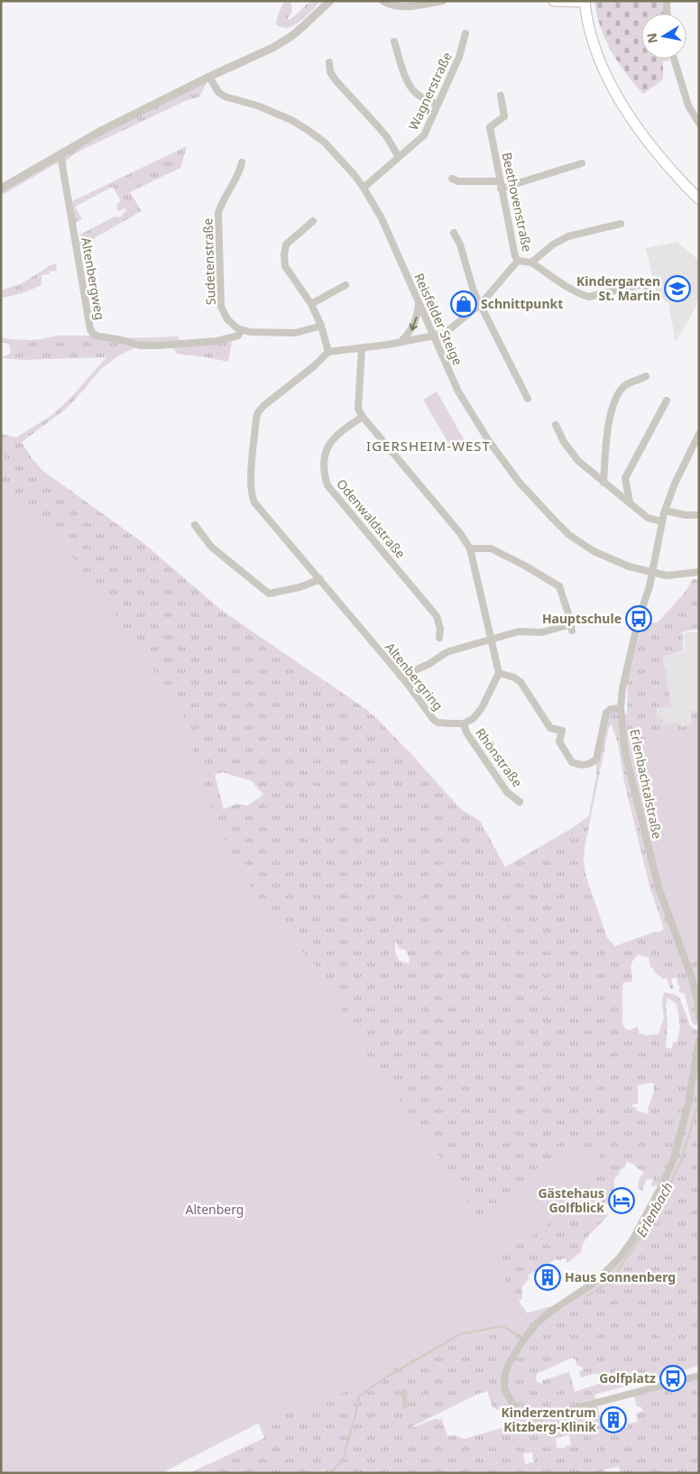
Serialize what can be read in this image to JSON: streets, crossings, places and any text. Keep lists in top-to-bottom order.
{
  "streets": {
    "street": [
      "Wagnerstraße",
      "Beethovenstraße",
      "Sudetenstraße",
      "Altenbergweg",
      "Reisfelder Steige",
      "Odenwaldstraße",
      "Altenbergring",
      "Rhönstraße",
      "Erlenbachtalstraße"
    ]
  },
  "crossings": [
    ["Wagnerstraße", "Reisfelder Steige"],
    ["Beethovenstraße", "Reisfelder Steige"],
    ["Sudetenstraße", "Altenbergweg"],
    ["Reisfelder Steige", "Erlenbachtalstraße"],
    ["Altenbergring", "Rhönstraße"]
  ],
  "districts": ["IGERSHEIM-WEST"],
  "water": ["Erlenbach"],
  "parks": ["Altenberg"],
  "places": {
    "school or university": ["Kindergarten St. Martin"],
    "shop": ["Schnittpunkt"],
    "bus stop": ["Hauptschule", "Golfplatz"],
    "hotel": ["Gästehaus Golfblick"],
    "building": ["Haus Sonnenberg", "Kinderzentrum Kitzberg-Klinik"]
  },
  "north": "left"
}
